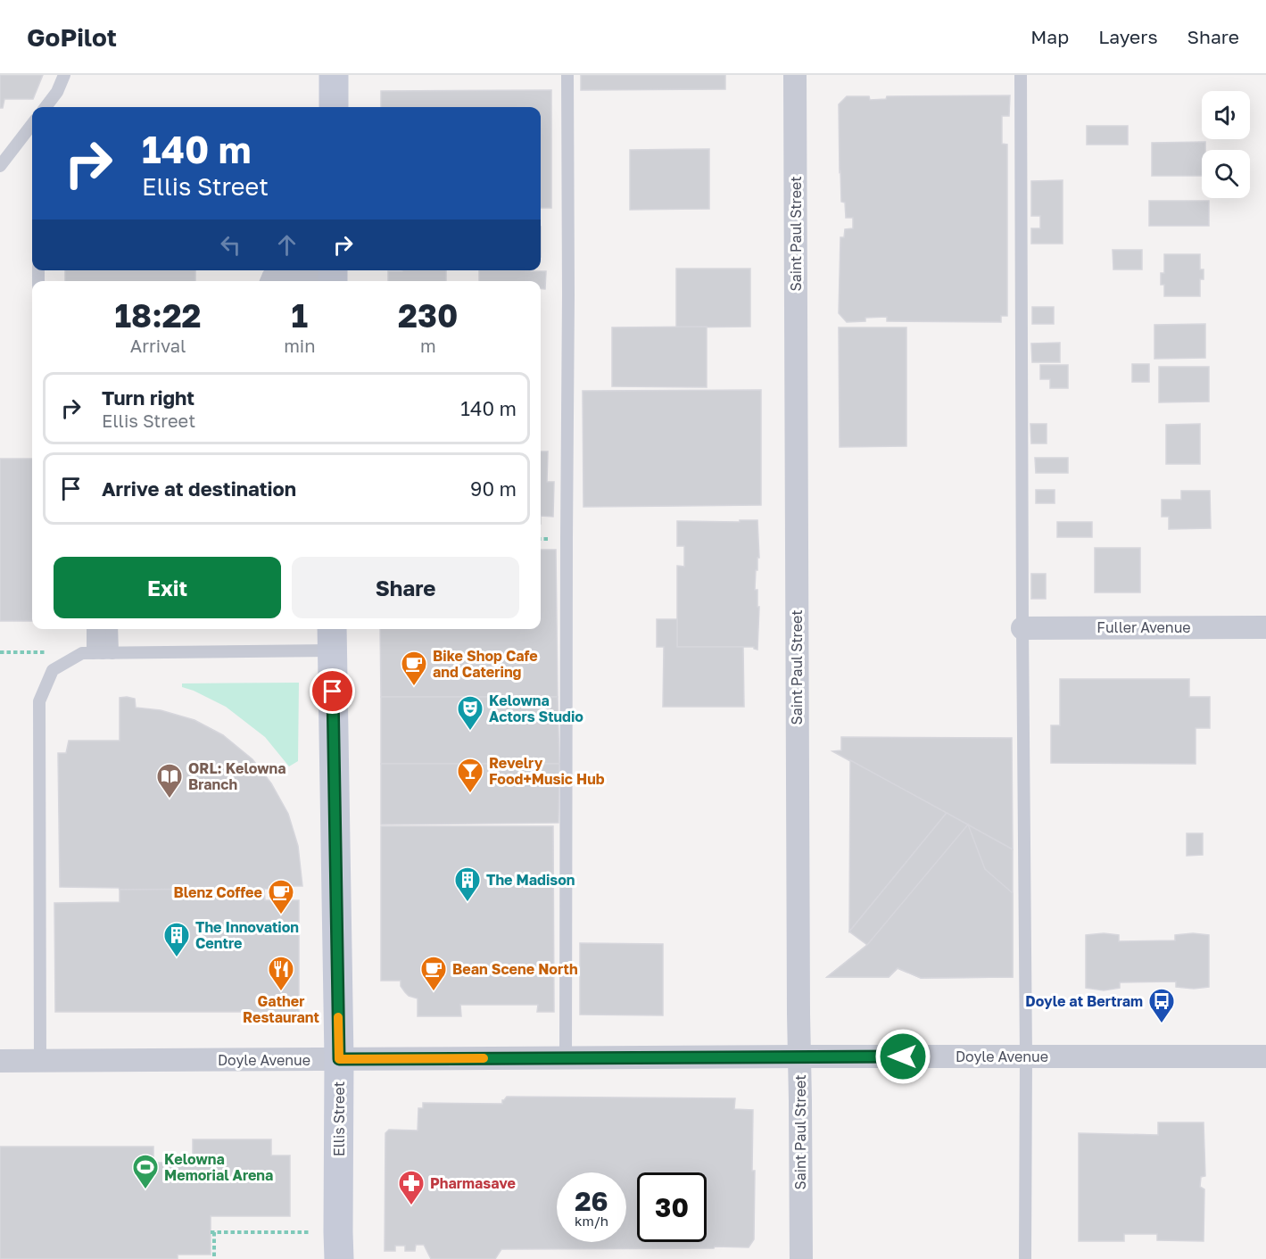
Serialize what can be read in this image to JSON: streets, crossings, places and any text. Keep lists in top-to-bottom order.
{
  "streets": {
    "street": [
      "Saint Paul Street",
      "Fuller Avenue",
      "Doyle Avenue",
      "Ellis Street"
    ]
  },
  "crossings": [
    ["Saint Paul Street", "Doyle Avenue"],
    ["Doyle Avenue", "Ellis Street"]
  ],
  "places": {
    "cafe": ["Bike Shop Cafe and Catering", "Blenz Coffee", "Bean Scene North"],
    "theatre": ["Kelowna Actors Studio"],
    "bar": ["Revelry Food+Music Hub"],
    "library": ["ORL: Kelowna Branch"],
    "building": ["The Madison", "The Innovation Centre"],
    "restaurant": ["Gather Restaurant"],
    "bus stop": ["Doyle at Bertram"],
    "sports": ["Kelowna Memorial Arena"],
    "pharmacy": ["Pharmasave"]
  },
  "page": {
    "header": "GoPilot",
    "nav": ["Map", "Layers", "Share"],
    "turn": ["140 m", "Ellis Street"],
    "eta": [
      "18:22",
      "Arrival",
      "1",
      "min",
      "230",
      "m"
    ],
    "list": [
      {
        "name": "Turn right",
        "note": "Ellis Street",
        "value": "140 m"
      },
      {
        "name": "Arrive at destination",
        "value": "90 m"
      }
    ],
    "buttons": ["Exit", "Share"],
    "speed": "26 km/h",
    "limit": "30"
  }
}
